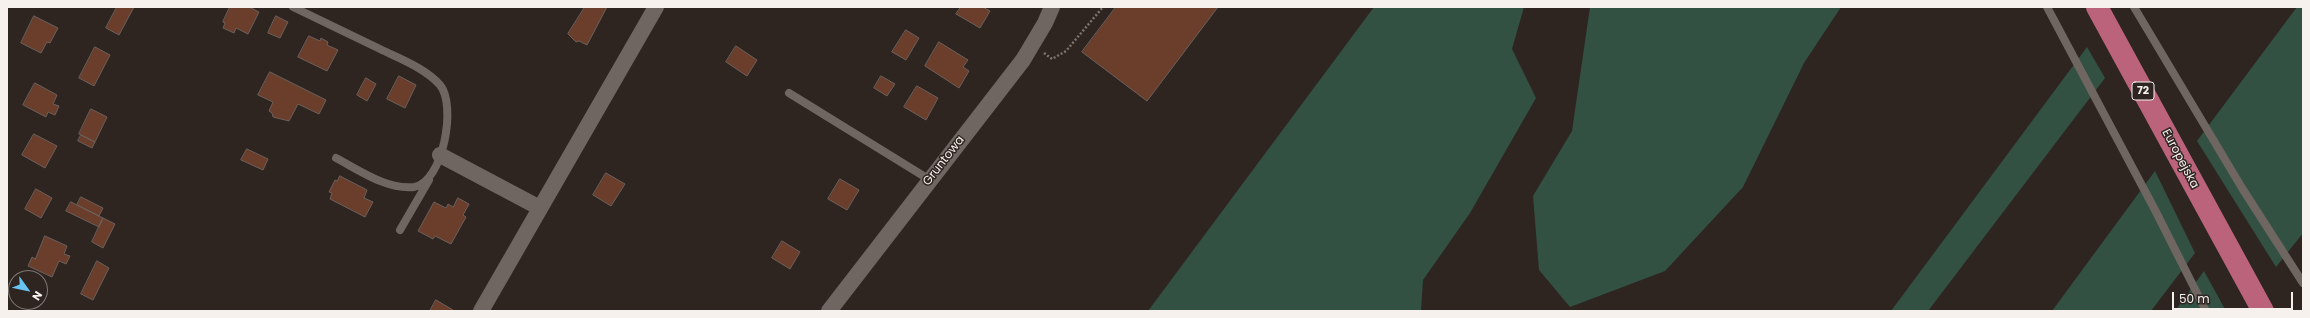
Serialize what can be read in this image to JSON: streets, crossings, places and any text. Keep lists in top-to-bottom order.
{
  "streets": {
    "main road": ["72", "Europejska"],
    "street": ["Gruntowa"]
  },
  "scale_bar": "50 m",
  "north": "bottom right"
}
